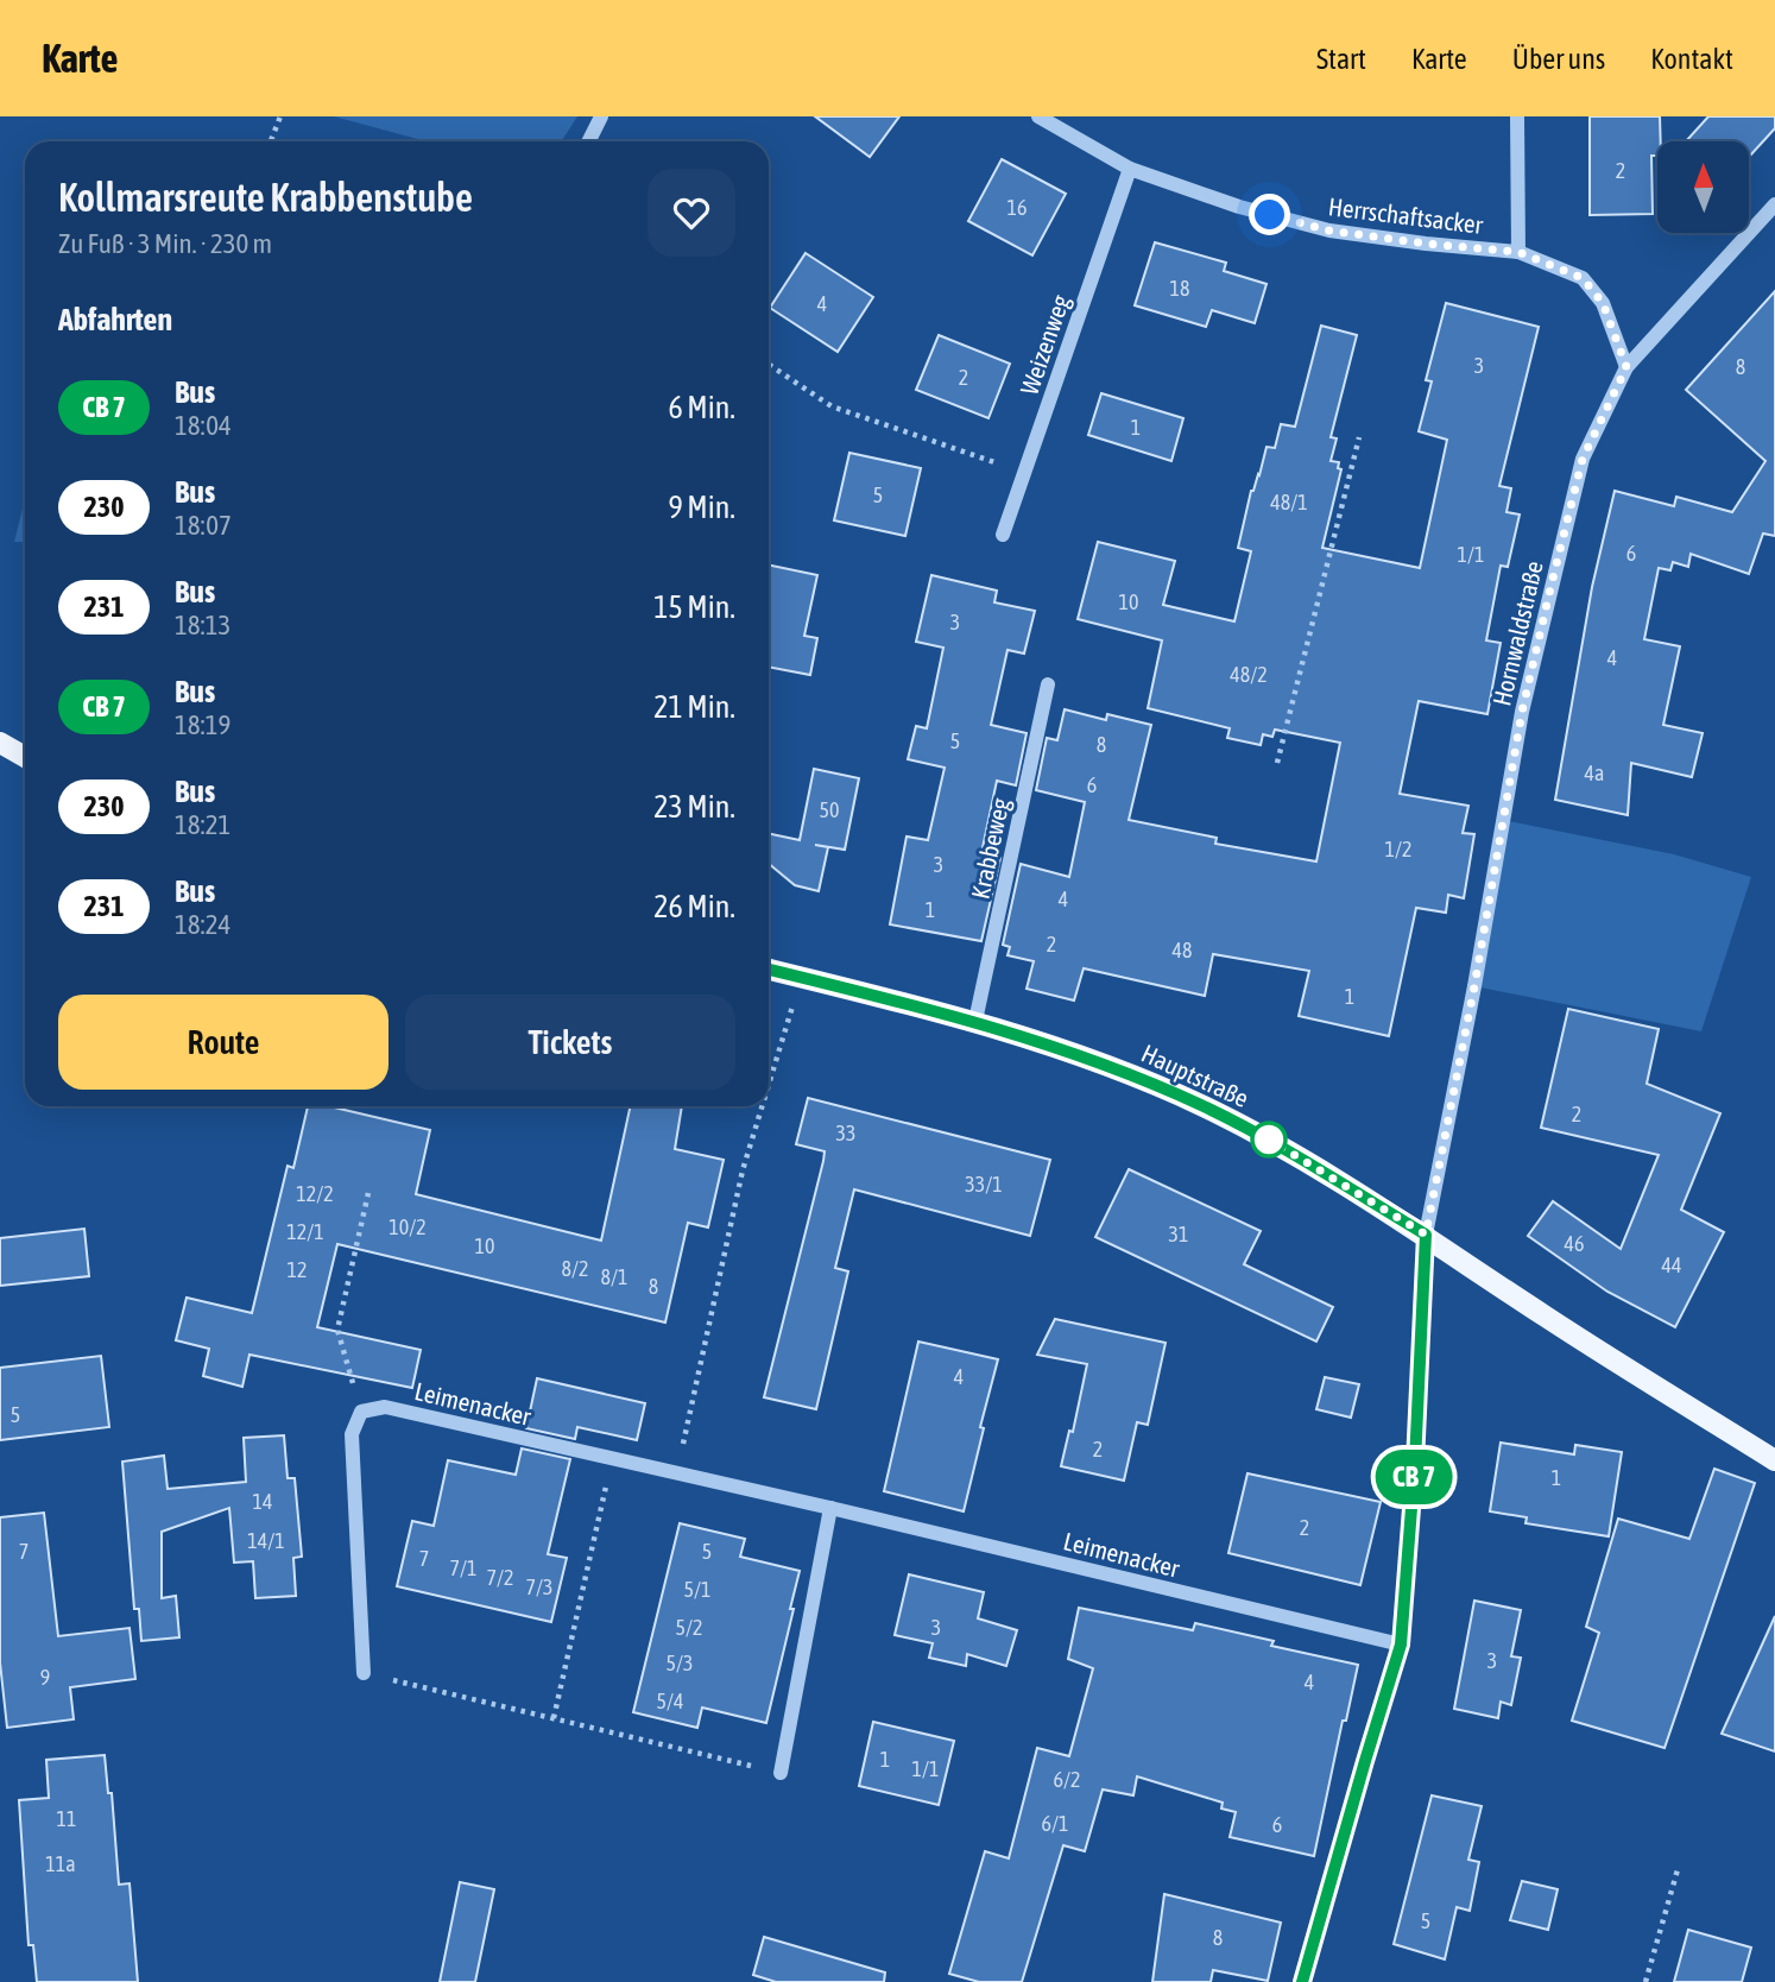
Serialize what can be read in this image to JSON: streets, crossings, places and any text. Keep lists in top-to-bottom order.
{
  "streets": {
    "main road": ["Hauptstraße"],
    "street": [
      "Herrschaftsacker",
      "Weizenweg",
      "Hornwaldstraße",
      "Krabbeweg",
      "Leimenacker"
    ]
  },
  "crossings": [
    ["Herrschaftsacker", "Weizenweg"],
    ["Herrschaftsacker", "Hornwaldstraße"],
    ["Hornwaldstraße", "Hauptstraße"],
    ["Hornwaldstraße", "Leimenacker"],
    ["Krabbeweg", "Hauptstraße"]
  ],
  "house_numbers": [
    "2",
    "16",
    "18",
    "4",
    "3",
    "8",
    "2",
    "1",
    "5",
    "48/1",
    "6",
    "1/1",
    "10",
    "3",
    "4",
    "48/2",
    "5",
    "8",
    "4a",
    "6",
    "50",
    "1/2",
    "3",
    "4",
    "1",
    "2",
    "48",
    "1",
    "2",
    "33",
    "33/1",
    "12/2",
    "10/2",
    "12/1",
    "31",
    "46",
    "10",
    "44",
    "8/2",
    "12",
    "8/1",
    "8",
    "4",
    "5",
    "2",
    "1",
    "14",
    "2",
    "14/1",
    "7",
    "5",
    "7",
    "7/1",
    "7/2",
    "7/3",
    "5/1",
    "5/2",
    "3",
    "3",
    "5/3",
    "9",
    "4",
    "5/4",
    "1",
    "1/1",
    "6/2",
    "11",
    "6/1",
    "6",
    "11a",
    "5",
    "8"
  ],
  "north": "top",
  "page": {
    "header": "Karte",
    "nav": [
      "Start",
      "Karte",
      "Über uns",
      "Kontakt"
    ],
    "on_map": "CB 7",
    "heading": [
      ["Kollmarsreute Krabbenstube", "Zu Fuß · 3 Min. · 230 m"],
      "Abfahrten"
    ],
    "list": [
      {
        "mark": "CB 7",
        "name": "Bus",
        "note": "18:04",
        "value": "6 Min."
      },
      {
        "mark": "230",
        "name": "Bus",
        "note": "18:07",
        "value": "9 Min."
      },
      {
        "mark": "231",
        "name": "Bus",
        "note": "18:13",
        "value": "15 Min."
      },
      {
        "mark": "CB 7",
        "name": "Bus",
        "note": "18:19",
        "value": "21 Min."
      },
      {
        "mark": "230",
        "name": "Bus",
        "note": "18:21",
        "value": "23 Min."
      },
      {
        "mark": "231",
        "name": "Bus",
        "note": "18:24",
        "value": "26 Min."
      }
    ],
    "buttons": ["Route", "Tickets"]
  }
}
